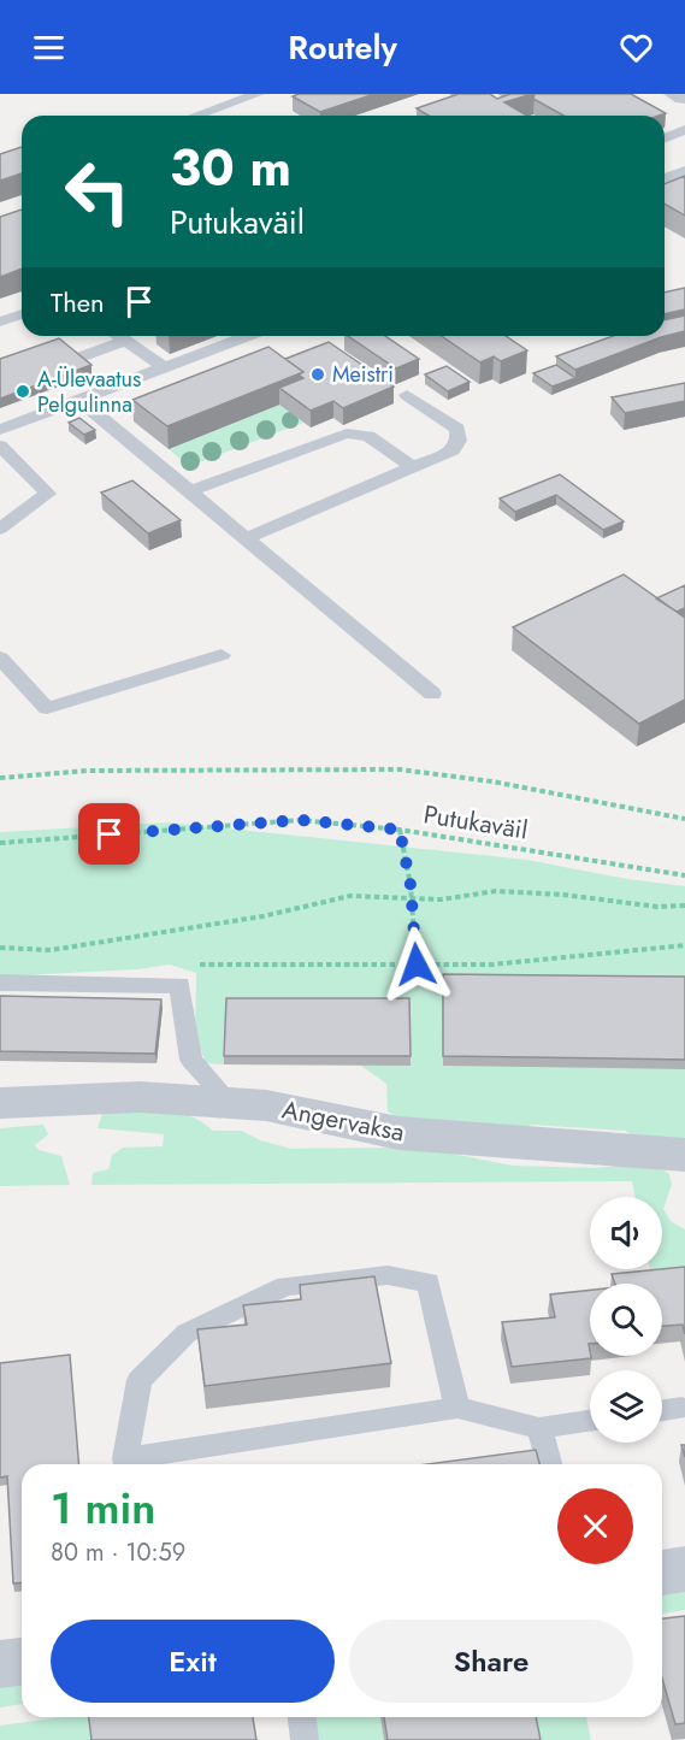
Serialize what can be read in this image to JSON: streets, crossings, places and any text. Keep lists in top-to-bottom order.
{
  "streets": {
    "street": ["Angervaksa"],
    "path": ["Putukaväil"]
  },
  "places": ["Meistri", "A-Ülevaatus Pelgulinna"],
  "page": {
    "header": "Routely",
    "turn": ["30 m", "Putukaväil"],
    "then": "Then",
    "heading": ["1 min", "80 m · 10:59"],
    "buttons": ["Exit", "Share"]
  }
}
